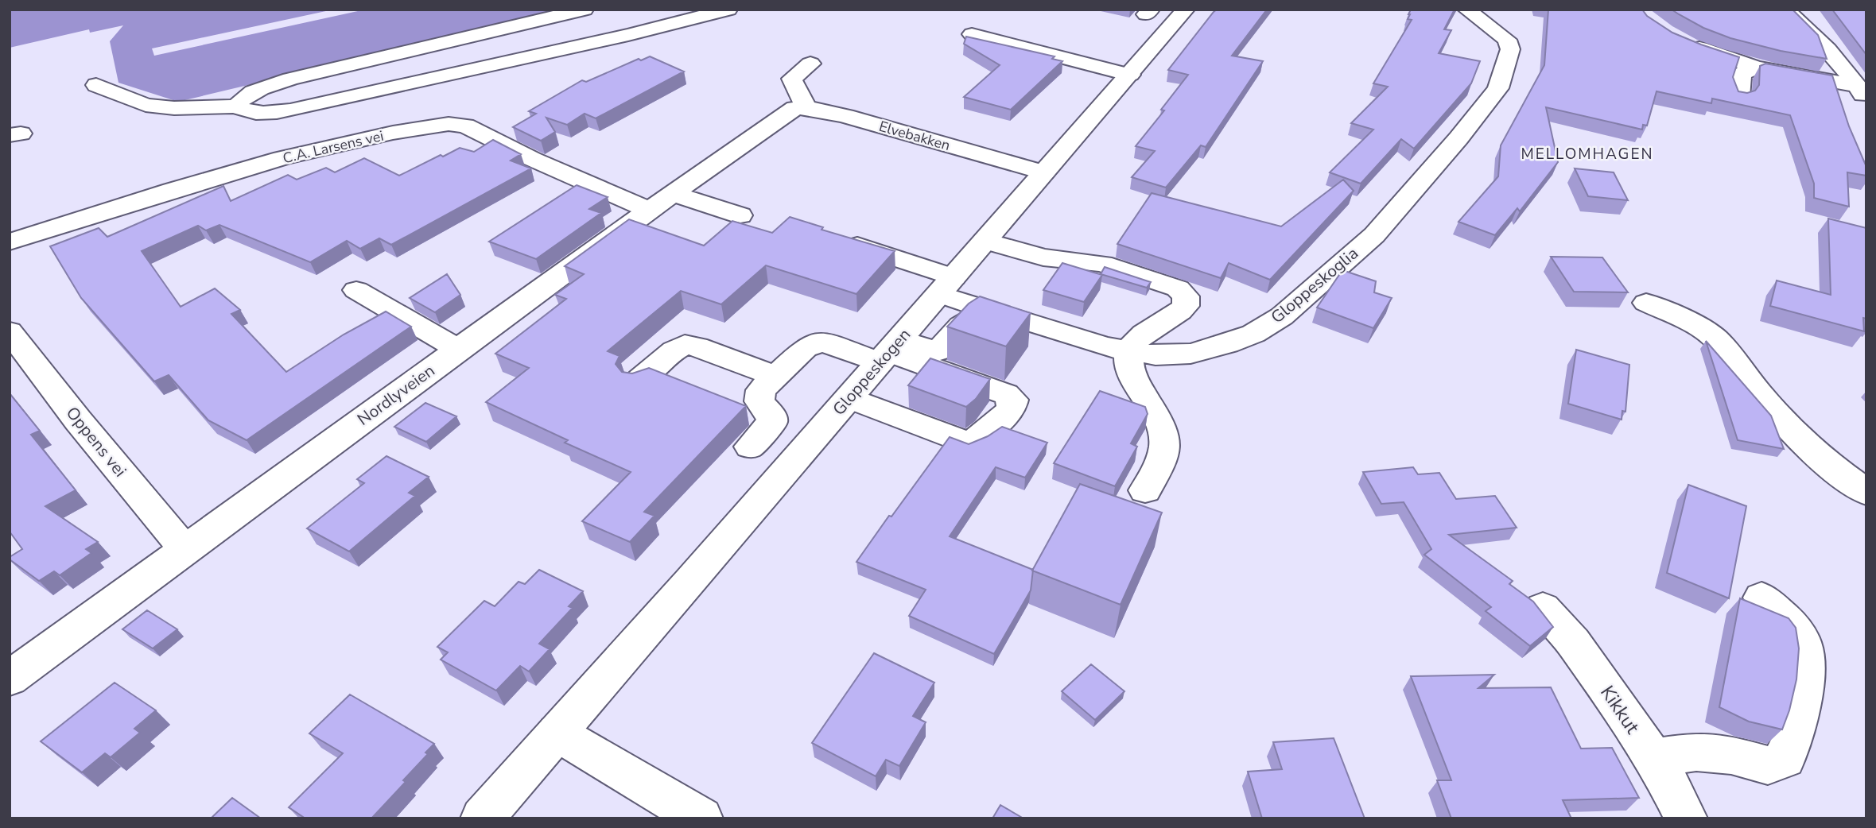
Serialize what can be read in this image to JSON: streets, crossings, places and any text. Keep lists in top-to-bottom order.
{
  "streets": {
    "street": [
      "Elvebakken",
      "C.A. Larsens vei",
      "Gloppeskoglia",
      "Gloppeskogen",
      "Nordlyveien",
      "Oppens vei",
      "Kikkut"
    ]
  },
  "crossings": [
    ["Elvebakken", "Gloppeskogen"],
    ["Elvebakken", "Nordlyveien"],
    ["C.A. Larsens vei", "Nordlyveien"],
    ["Gloppeskoglia", "Gloppeskogen"],
    ["Nordlyveien", "Oppens vei"]
  ],
  "districts": ["MELLOMHAGEN"]
}
